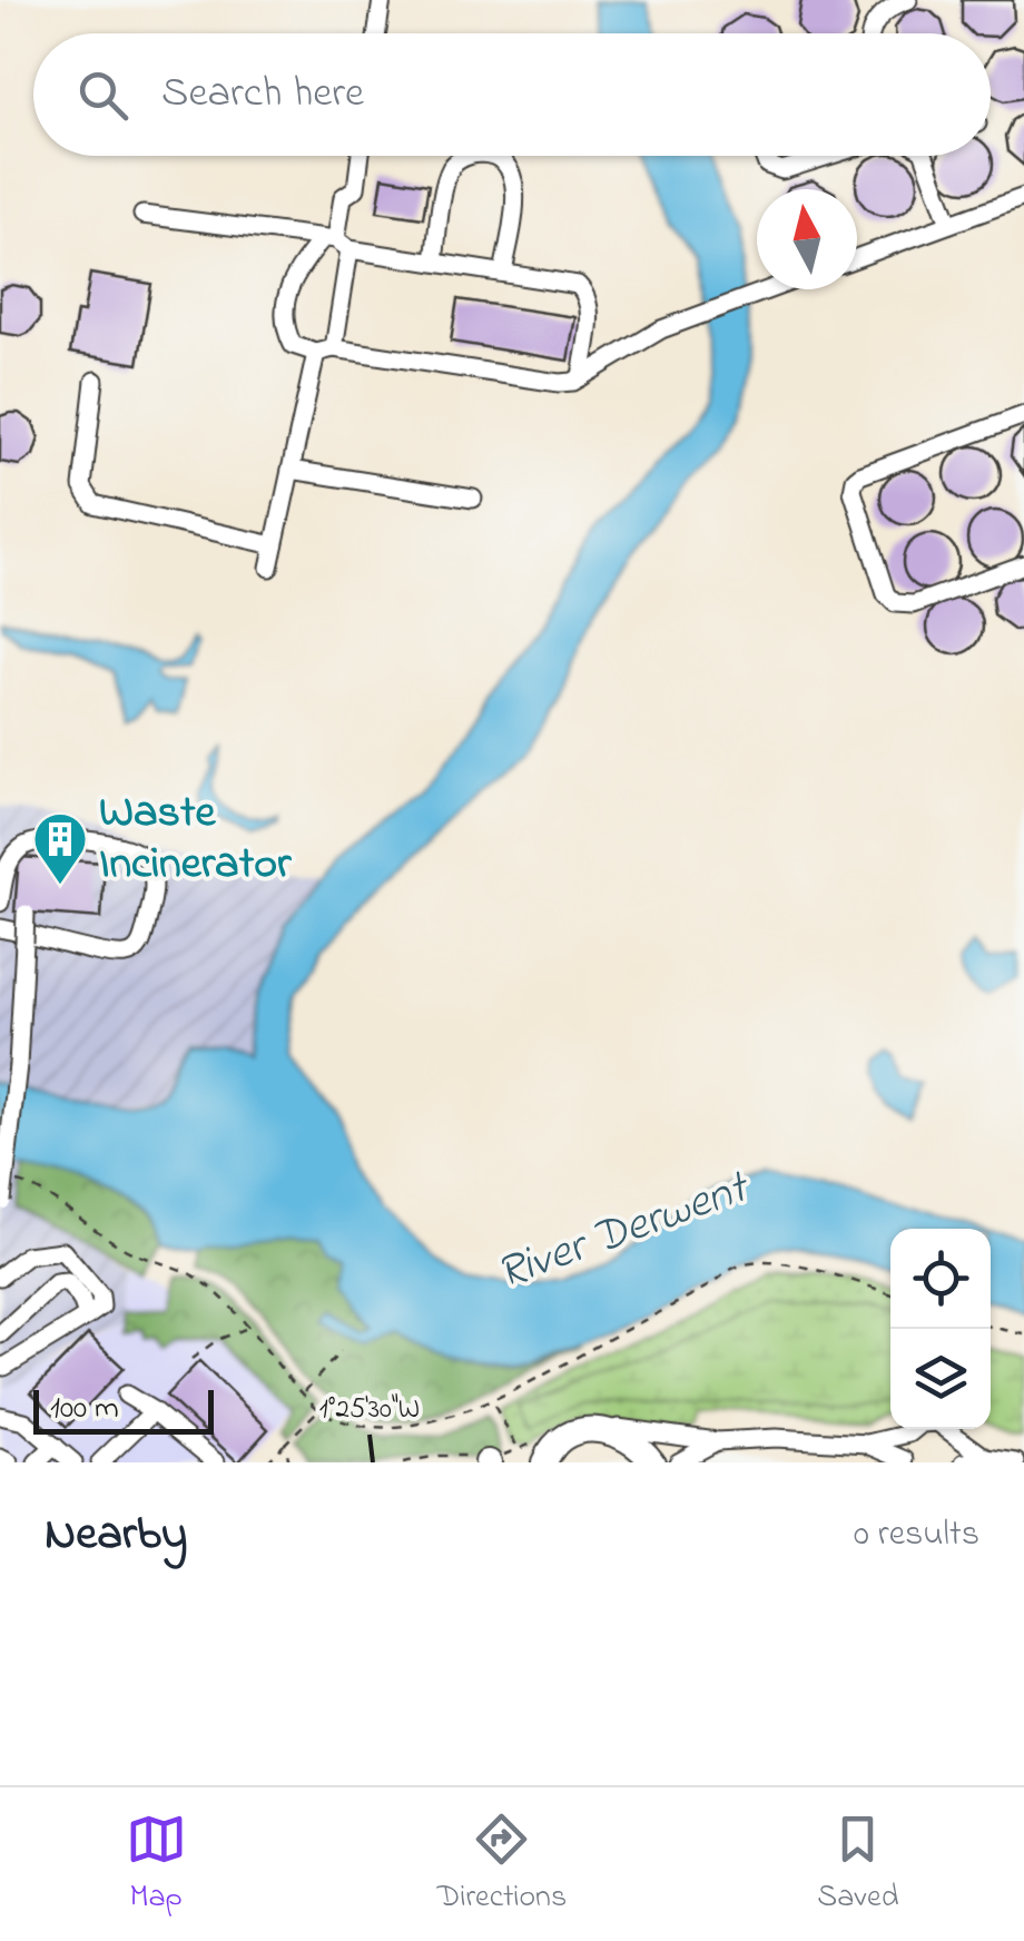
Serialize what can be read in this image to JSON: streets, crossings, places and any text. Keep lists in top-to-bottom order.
{
  "water": ["River Derwent"],
  "places": {
    "building": ["Waste Incinerator"]
  },
  "scale_bar": "100 m",
  "north": "top",
  "page": {
    "search": "Search here",
    "scale": "100 m",
    "heading": ["Nearby", "0 results"],
    "nav": ["Map", "Directions", "Saved"]
  },
  "coordinates": ["1°25'30\"W"]
}
